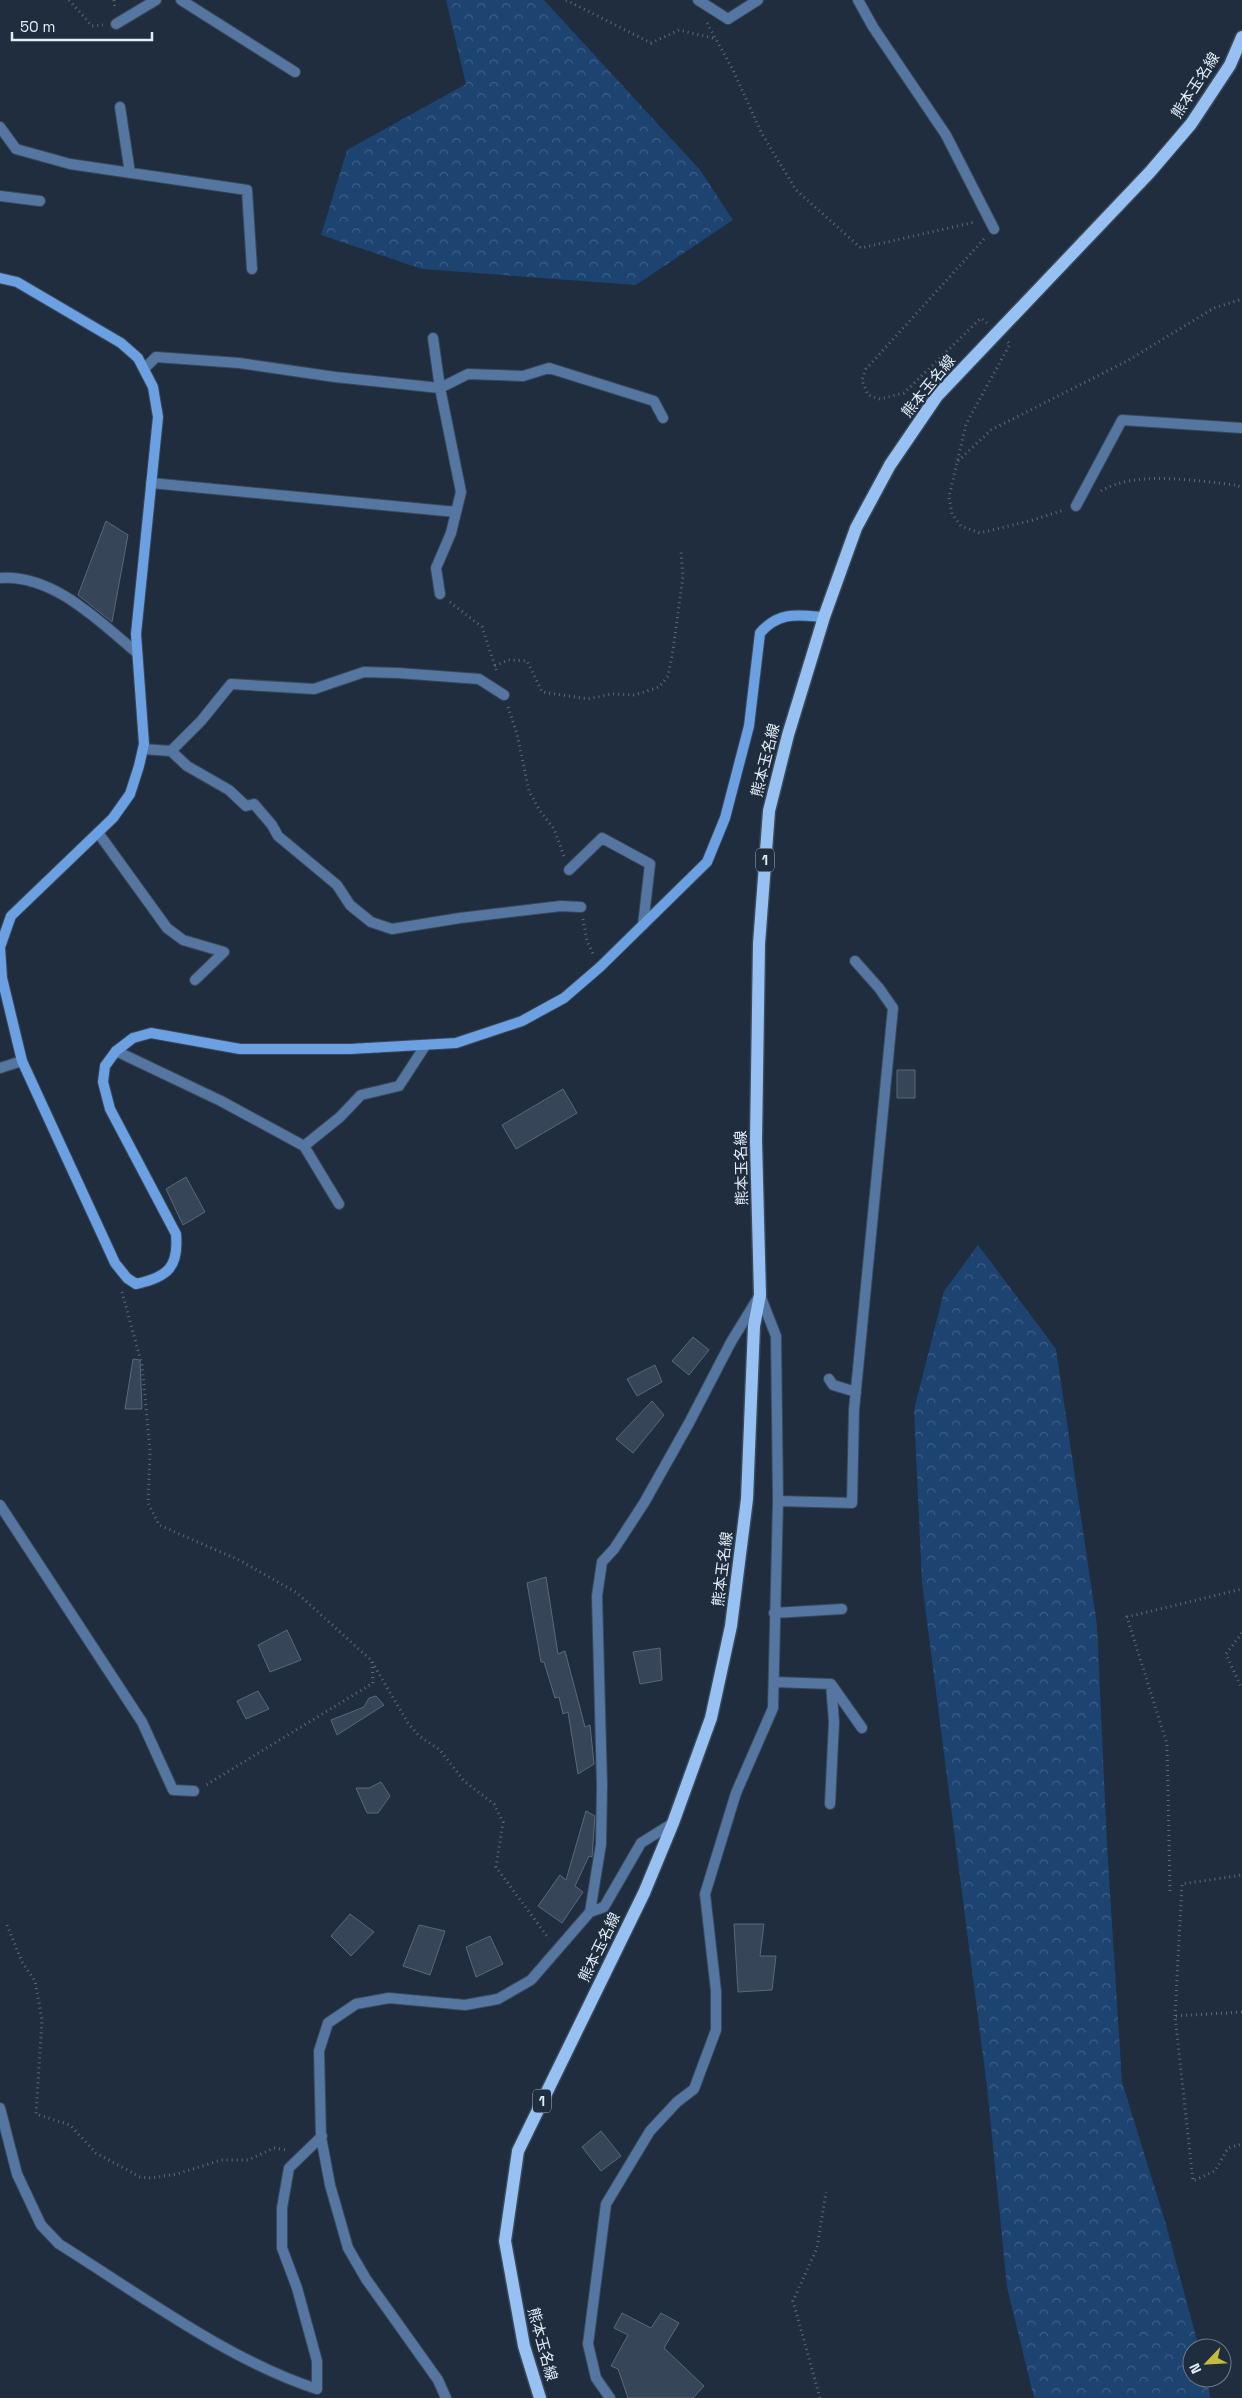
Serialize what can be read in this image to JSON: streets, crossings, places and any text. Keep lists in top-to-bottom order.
{
  "streets": {
    "main road": ["熊本玉名線", "1"]
  },
  "scale_bar": "50 m",
  "north": "bottom left"
}
